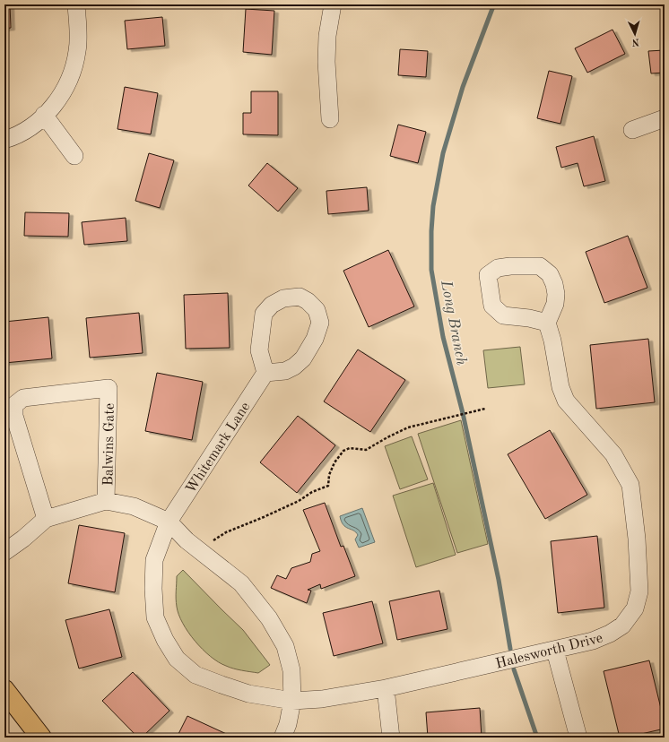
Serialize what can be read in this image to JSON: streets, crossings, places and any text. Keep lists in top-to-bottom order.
{
  "streets": {
    "street": ["Balwins Gate", "Whitemark Lane", "Halesworth Drive"]
  },
  "crossings": [
    ["Whitemark Lane", "Halesworth Drive"]
  ],
  "water": ["Long Branch"],
  "north": "bottom"
}
